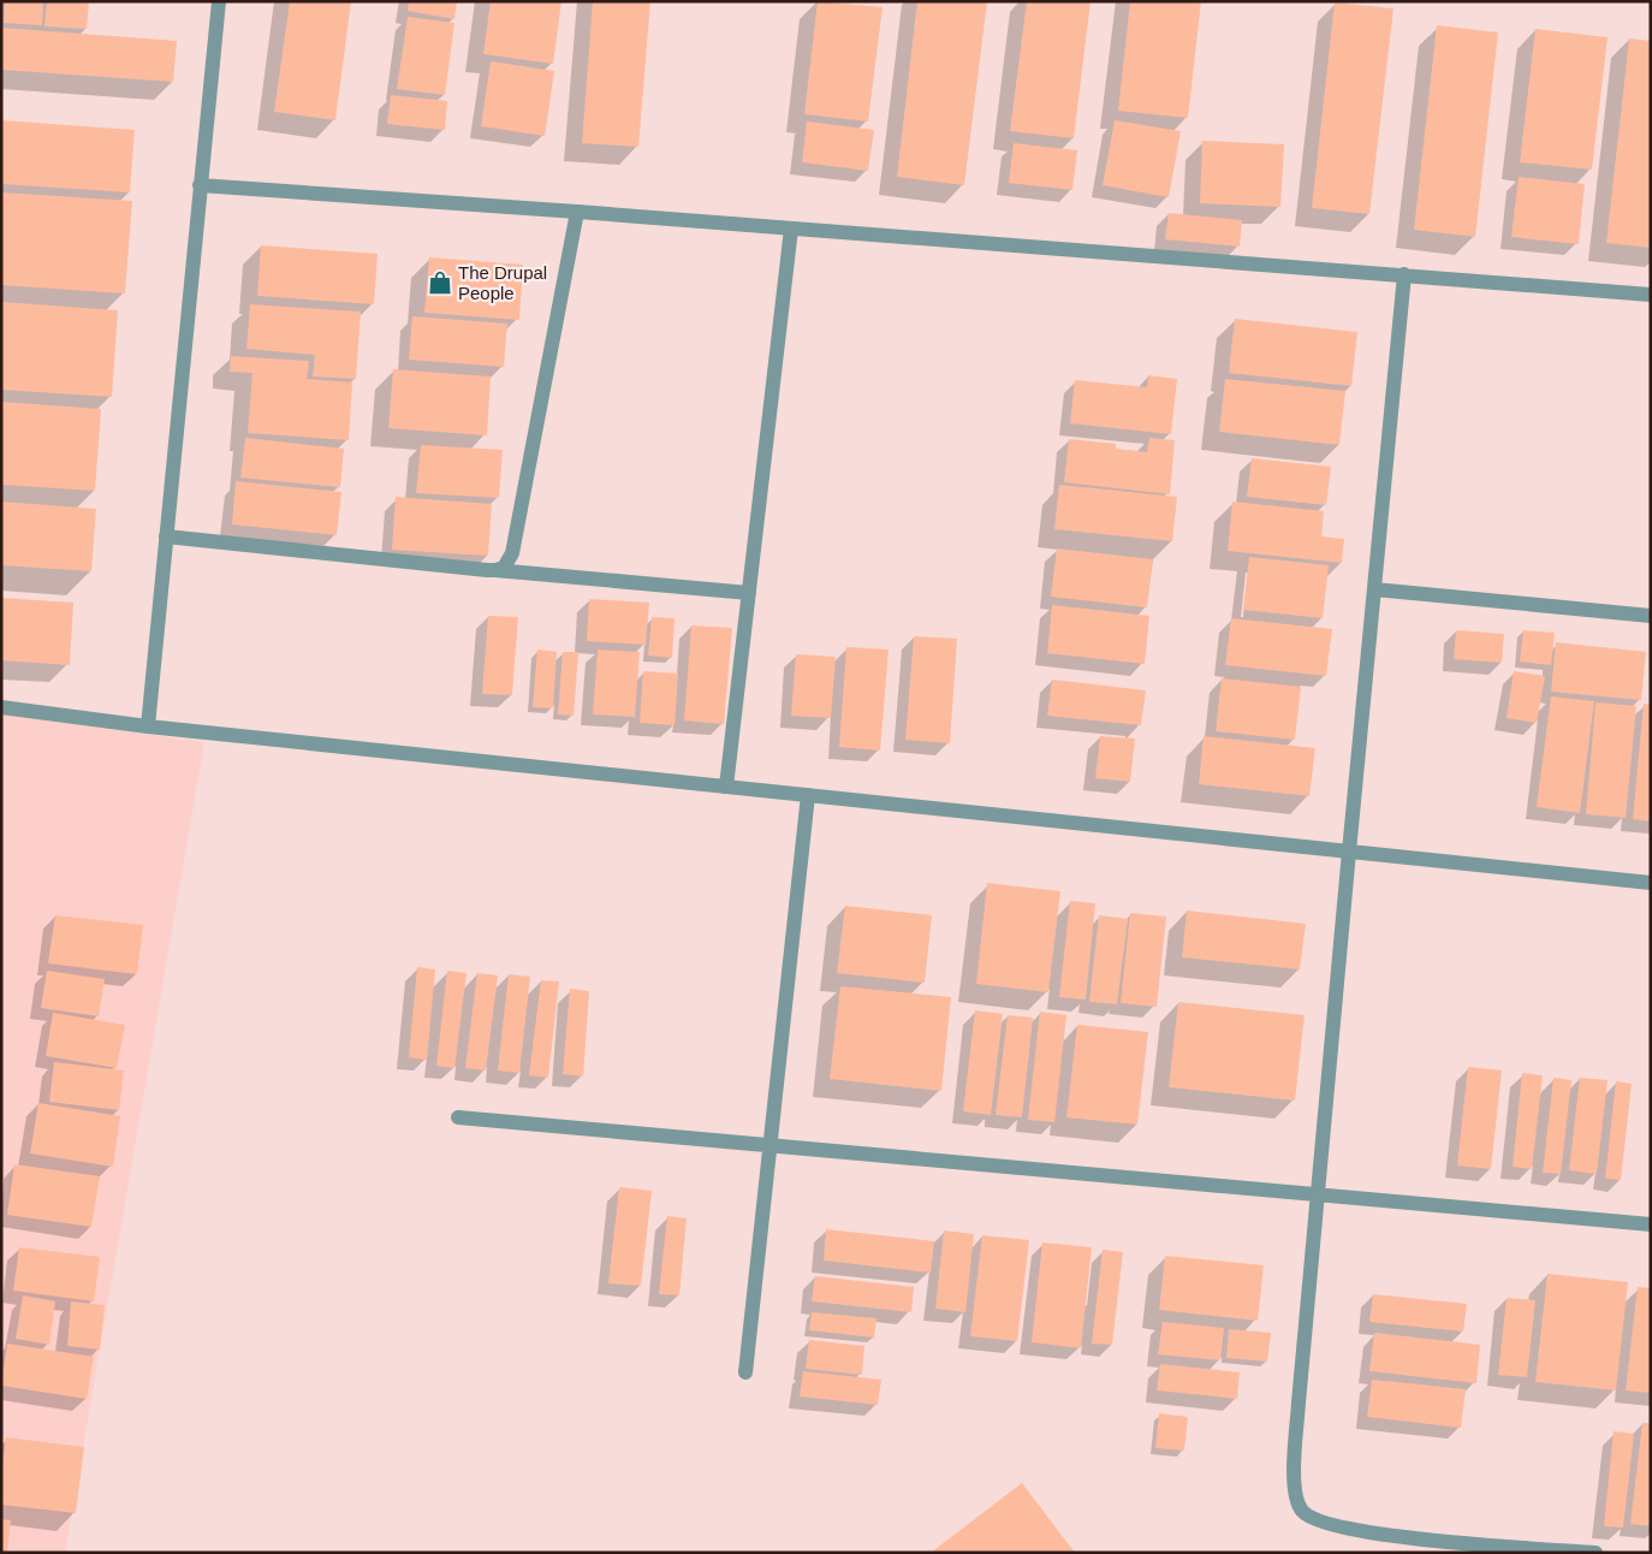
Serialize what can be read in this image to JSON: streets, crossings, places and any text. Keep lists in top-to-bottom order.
{
  "places": {
    "shop": ["The Drupal People"]
  }
}
